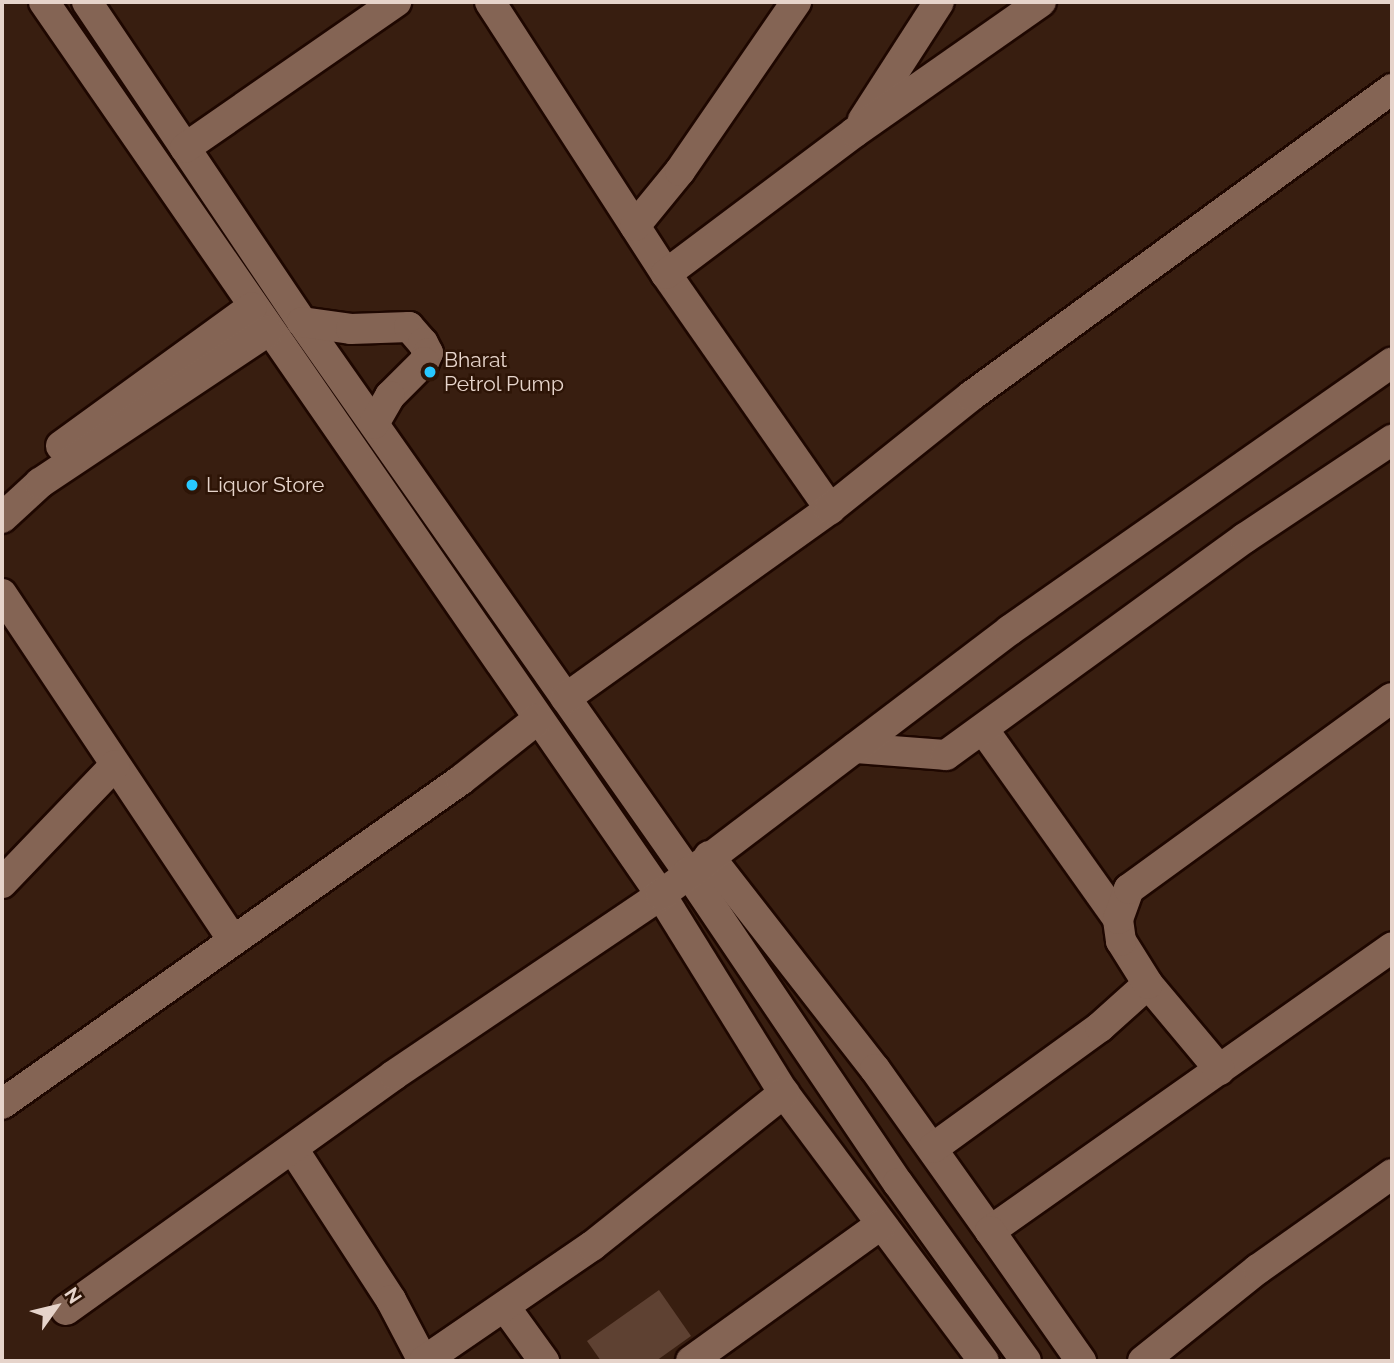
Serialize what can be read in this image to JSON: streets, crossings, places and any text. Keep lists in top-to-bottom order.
{
  "places": ["Bharat Petrol Pump", "Liquor Store"],
  "north": "top right"
}
